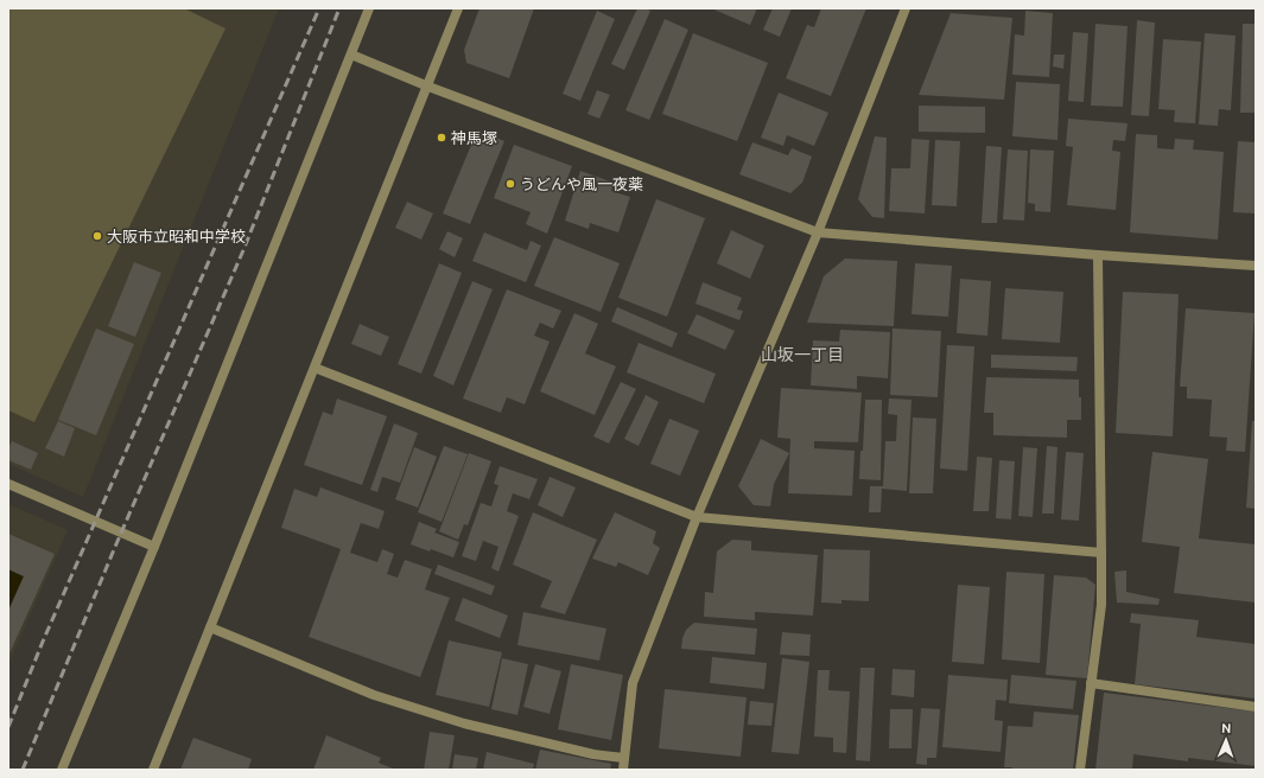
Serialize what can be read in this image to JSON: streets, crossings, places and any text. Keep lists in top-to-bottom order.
{
  "districts": ["山坂一丁目"],
  "places": ["神馬塚", "うどんや風一夜薬", "大阪市立昭和中学校"],
  "north": "top"
}
